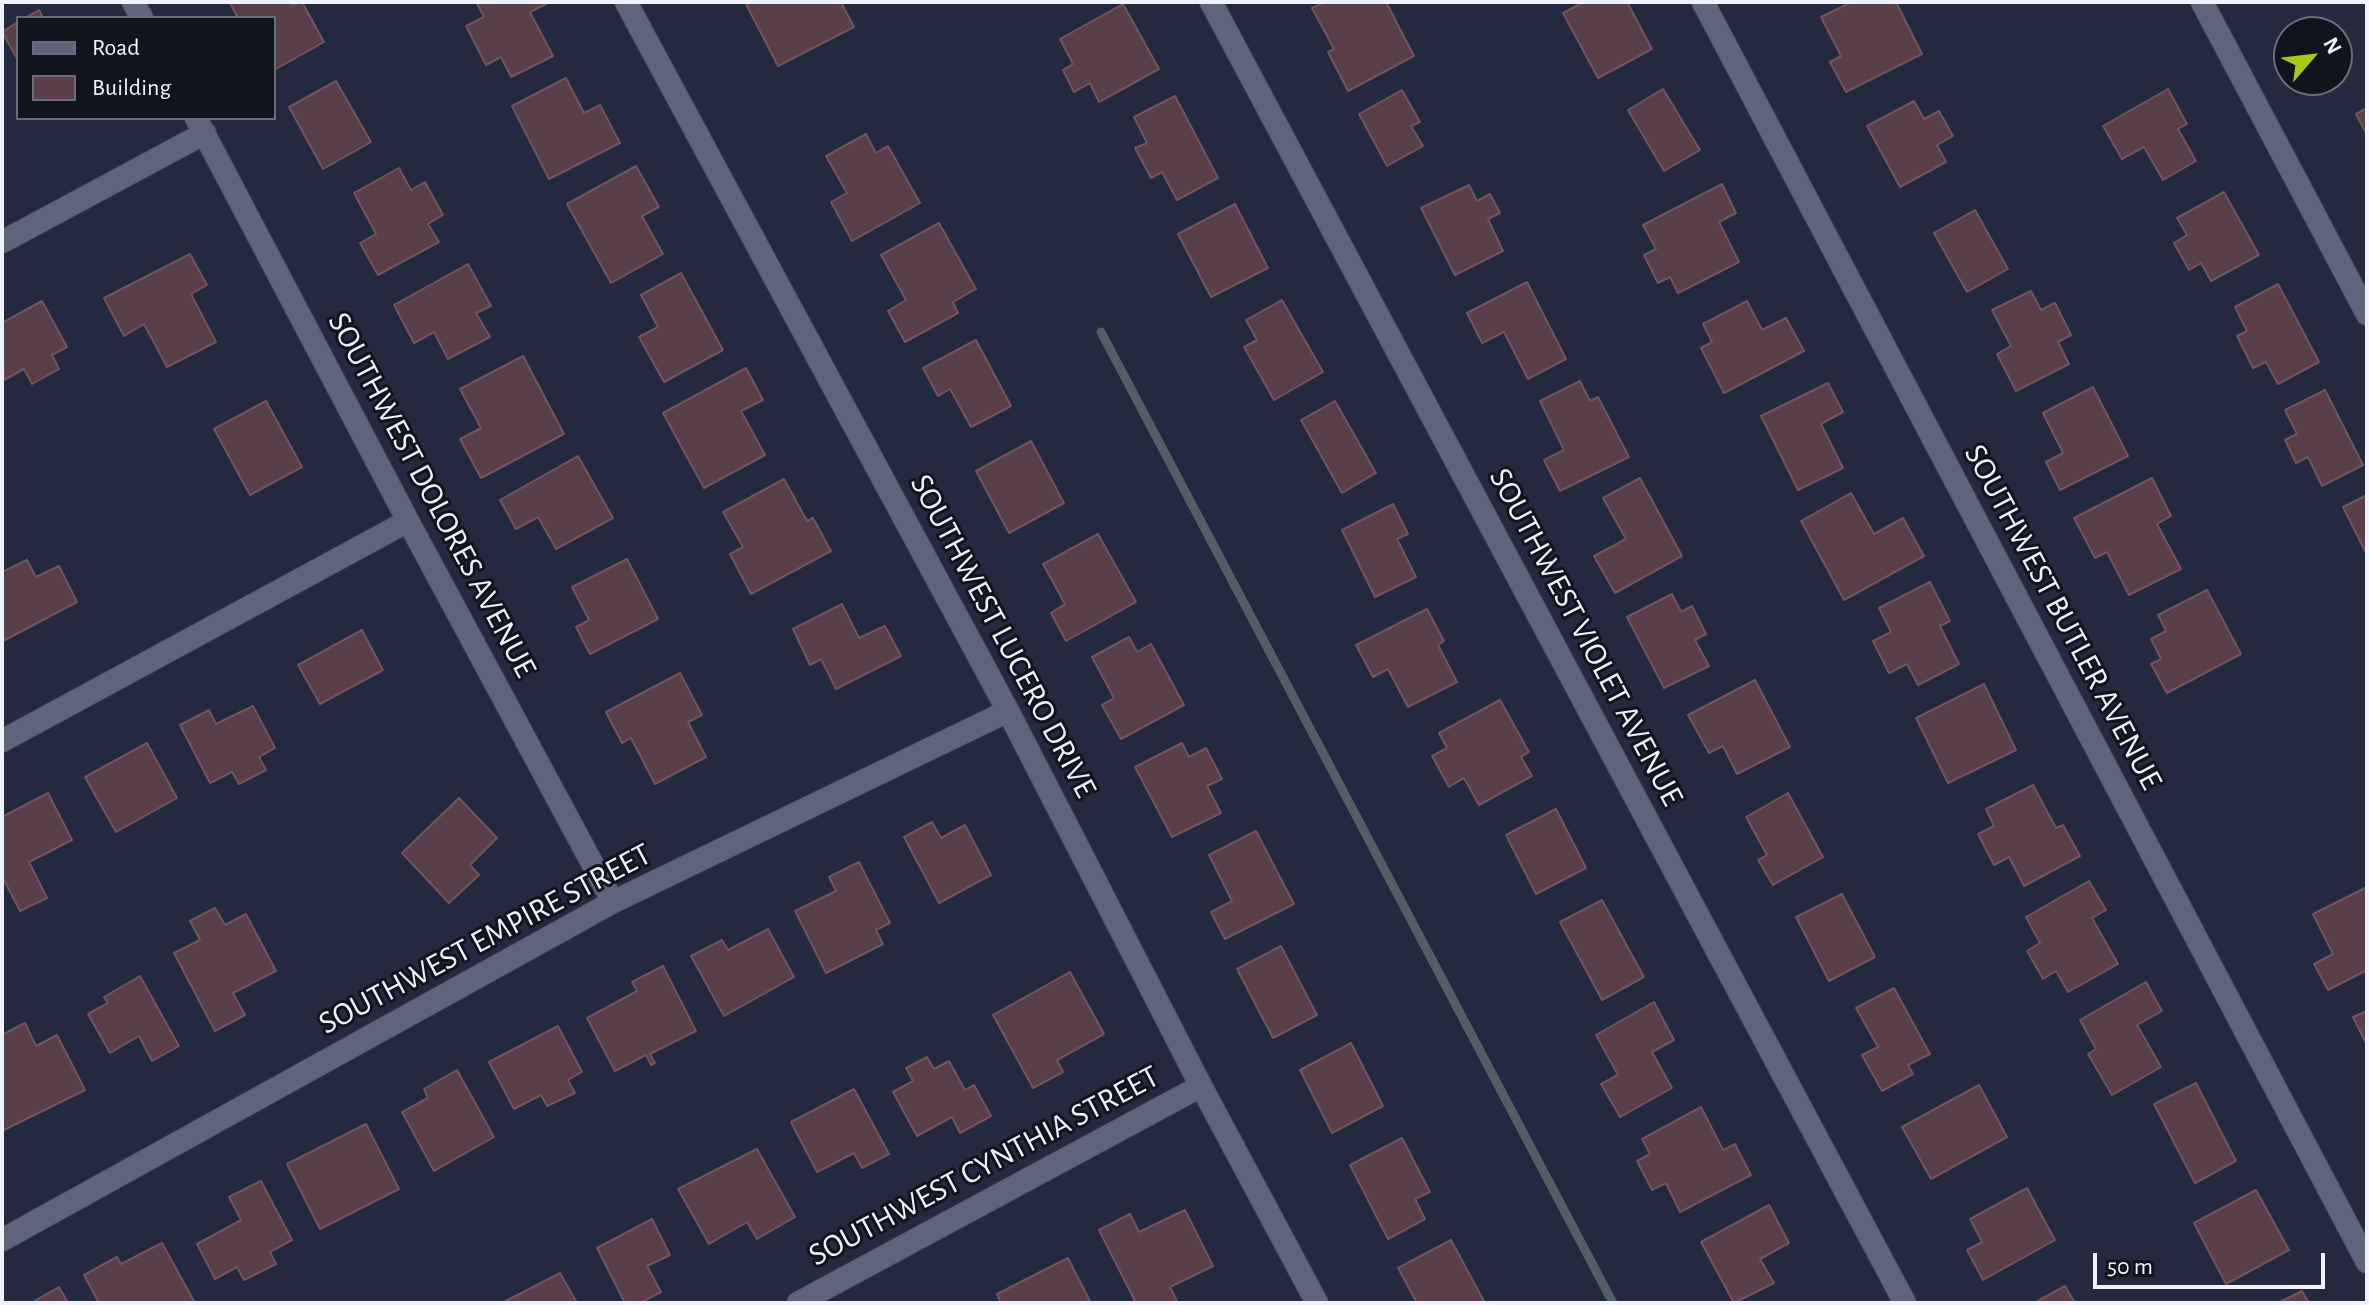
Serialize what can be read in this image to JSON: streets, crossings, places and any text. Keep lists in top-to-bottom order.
{
  "streets": {
    "street": [
      "SOUTHWEST DOLORES AVENUE",
      "SOUTHWEST BUTLER AVENUE",
      "SOUTHWEST LUCERO DRIVE",
      "SOUTHWEST VIOLET AVENUE",
      "SOUTHWEST EMPIRE STREET",
      "SOUTHWEST CYNTHIA STREET"
    ]
  },
  "crossings": [
    ["SOUTHWEST DOLORES AVENUE", "SOUTHWEST EMPIRE STREET"],
    ["SOUTHWEST LUCERO DRIVE", "SOUTHWEST EMPIRE STREET"],
    ["SOUTHWEST LUCERO DRIVE", "SOUTHWEST CYNTHIA STREET"]
  ],
  "legend": ["Road", "Building"],
  "scale_bar": "50 m",
  "north": "top right"
}
